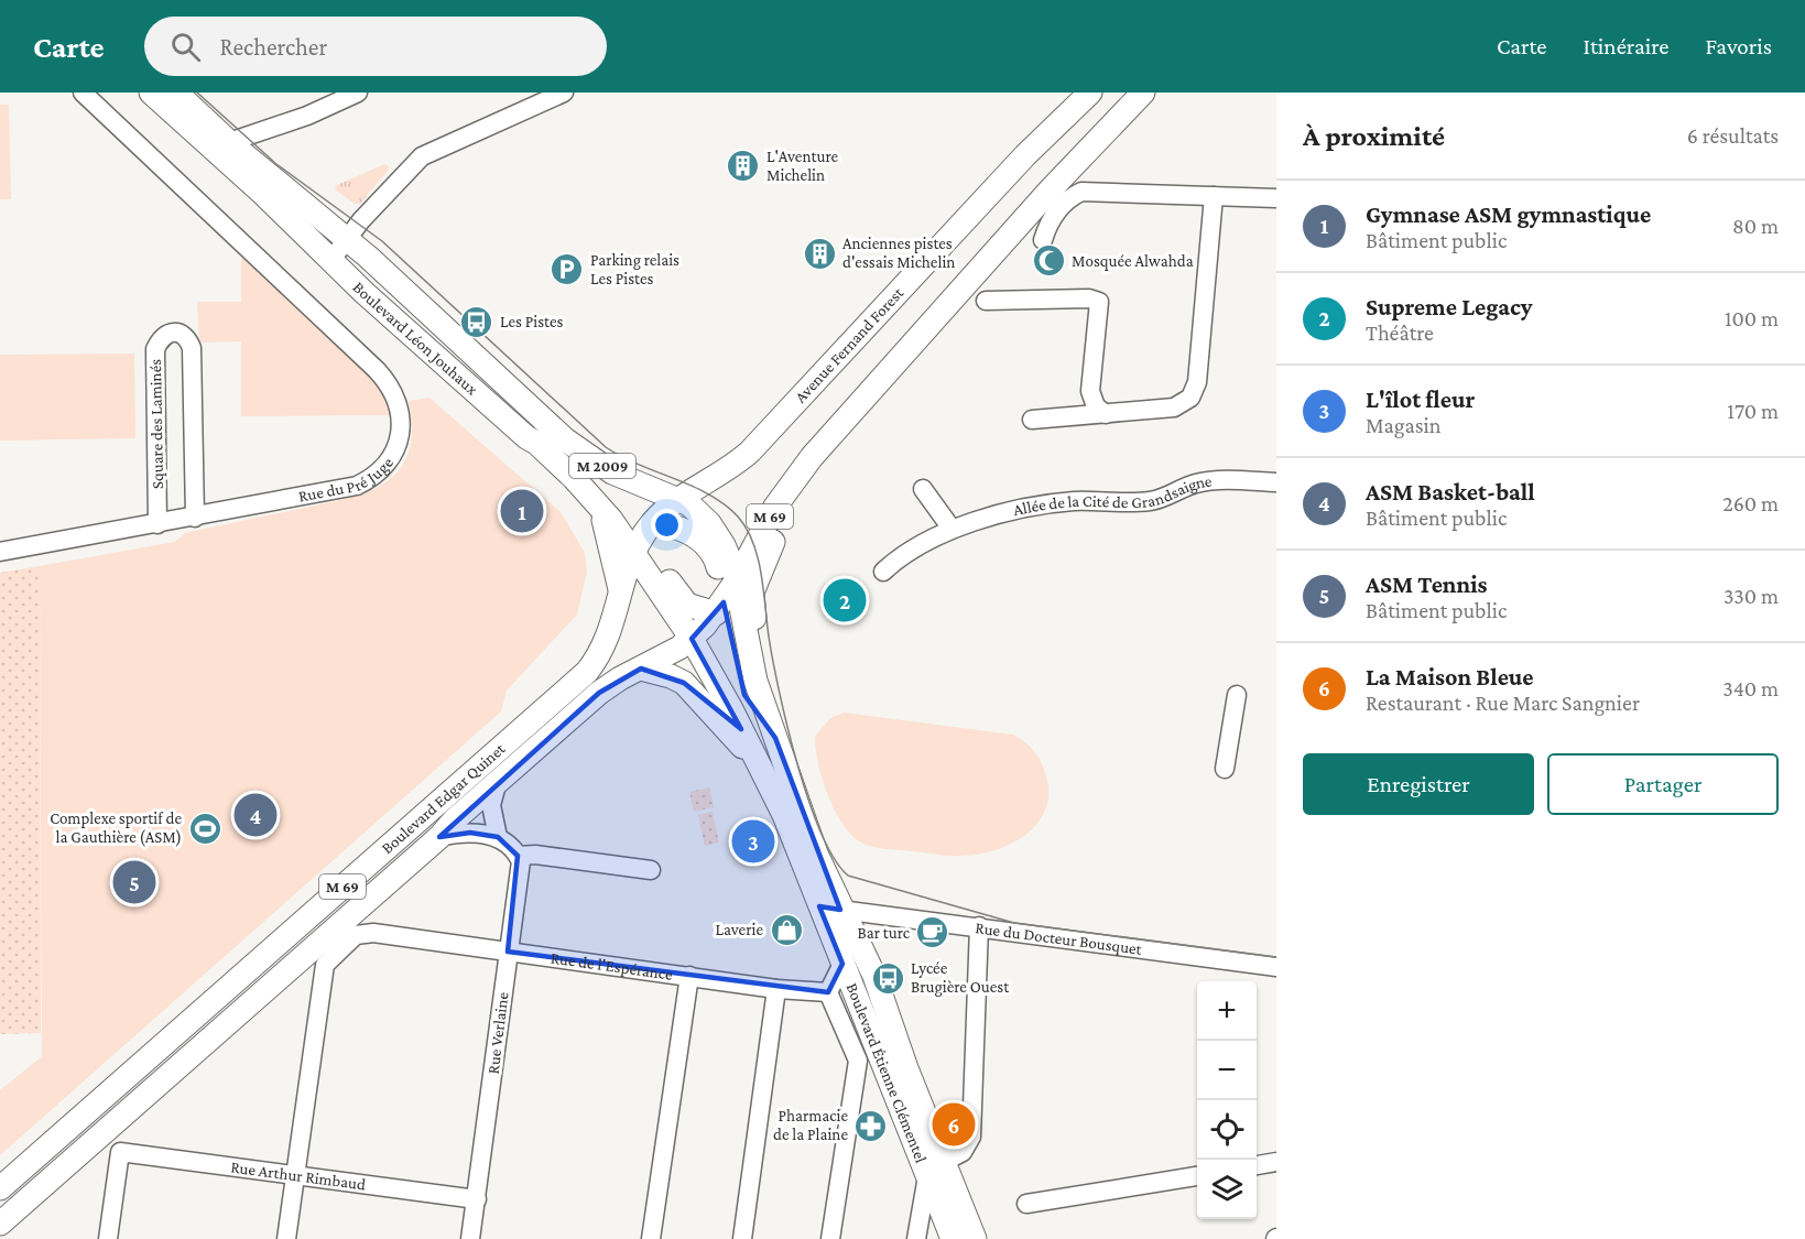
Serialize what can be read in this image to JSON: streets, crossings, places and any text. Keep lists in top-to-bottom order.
{
  "streets": {
    "main road": [
      "Boulevard Léon Jouhaux",
      "Avenue Fernand Forest",
      "M 2009",
      "M 69",
      "Boulevard Edgar Quinet",
      "Boulevard Étienne Clémentel"
    ],
    "street": [
      "Square des Laminés",
      "Rue du Pré Juge",
      "Allée de la Cité de Grandsaigne",
      "Rue du Docteur Bousquet",
      "Rue de l'Espérance",
      "Rue Verlaine",
      "Rue Arthur Rimbaud"
    ]
  },
  "crossings": [
    ["Boulevard Léon Jouhaux", "Avenue Fernand Forest"],
    ["Boulevard Léon Jouhaux", "M 2009"],
    ["Boulevard Léon Jouhaux", "Boulevard Edgar Quinet"],
    ["Avenue Fernand Forest", "M 2009"],
    ["Avenue Fernand Forest", "Boulevard Edgar Quinet"],
    ["Square des Laminés", "Rue du Pré Juge"],
    ["M 2009", "M 69"],
    ["M 2009", "Boulevard Edgar Quinet"],
    ["M 2009", "Boulevard Étienne Clémentel"],
    ["M 69", "Boulevard Edgar Quinet"],
    ["Rue du Docteur Bousquet", "Boulevard Étienne Clémentel"],
    ["Rue de l'Espérance", "Rue Verlaine"],
    ["Rue de l'Espérance", "Rue Arthur Rimbaud"],
    ["Rue Verlaine", "Rue Arthur Rimbaud"]
  ],
  "places": {
    "building": ["L'Aventure Michelin", "Anciennes pistes d'essais Michelin"],
    "mosque": ["Mosquée Alwahda"],
    "parking": ["Parking relais Les Pistes"],
    "bus stop": ["Les Pistes", "Lycée Brugière Ouest"],
    "sports": ["Complexe sportif de la Gauthière (ASM)"],
    "shop": ["Laverie"],
    "cafe": ["Bar turc"],
    "pharmacy": ["Pharmacie de la Plaine"]
  },
  "page": {
    "header": "Carte",
    "search": "Rechercher",
    "nav": ["Carte", "Itinéraire", "Favoris"],
    "heading": ["À proximité", "6 résultats"],
    "list": [
      {
        "mark": "1",
        "name": "Gymnase ASM gymnastique",
        "note": "Bâtiment public",
        "value": "80 m"
      },
      {
        "mark": "2",
        "name": "Supreme Legacy",
        "note": "Théâtre",
        "value": "100 m"
      },
      {
        "mark": "3",
        "name": "L'îlot fleur",
        "note": "Magasin",
        "value": "170 m"
      },
      {
        "mark": "4",
        "name": "ASM Basket-ball",
        "note": "Bâtiment public",
        "value": "260 m"
      },
      {
        "mark": "5",
        "name": "ASM Tennis",
        "note": "Bâtiment public",
        "value": "330 m"
      },
      {
        "mark": "6",
        "name": "La Maison Bleue",
        "note": "Restaurant · Rue Marc Sangnier",
        "value": "340 m"
      }
    ],
    "pins": [
      "1",
      "2",
      "4",
      "3",
      "5",
      "6"
    ],
    "buttons": ["Enregistrer", "Partager"],
    "map_buttons": ["+", "−"]
  }
}
